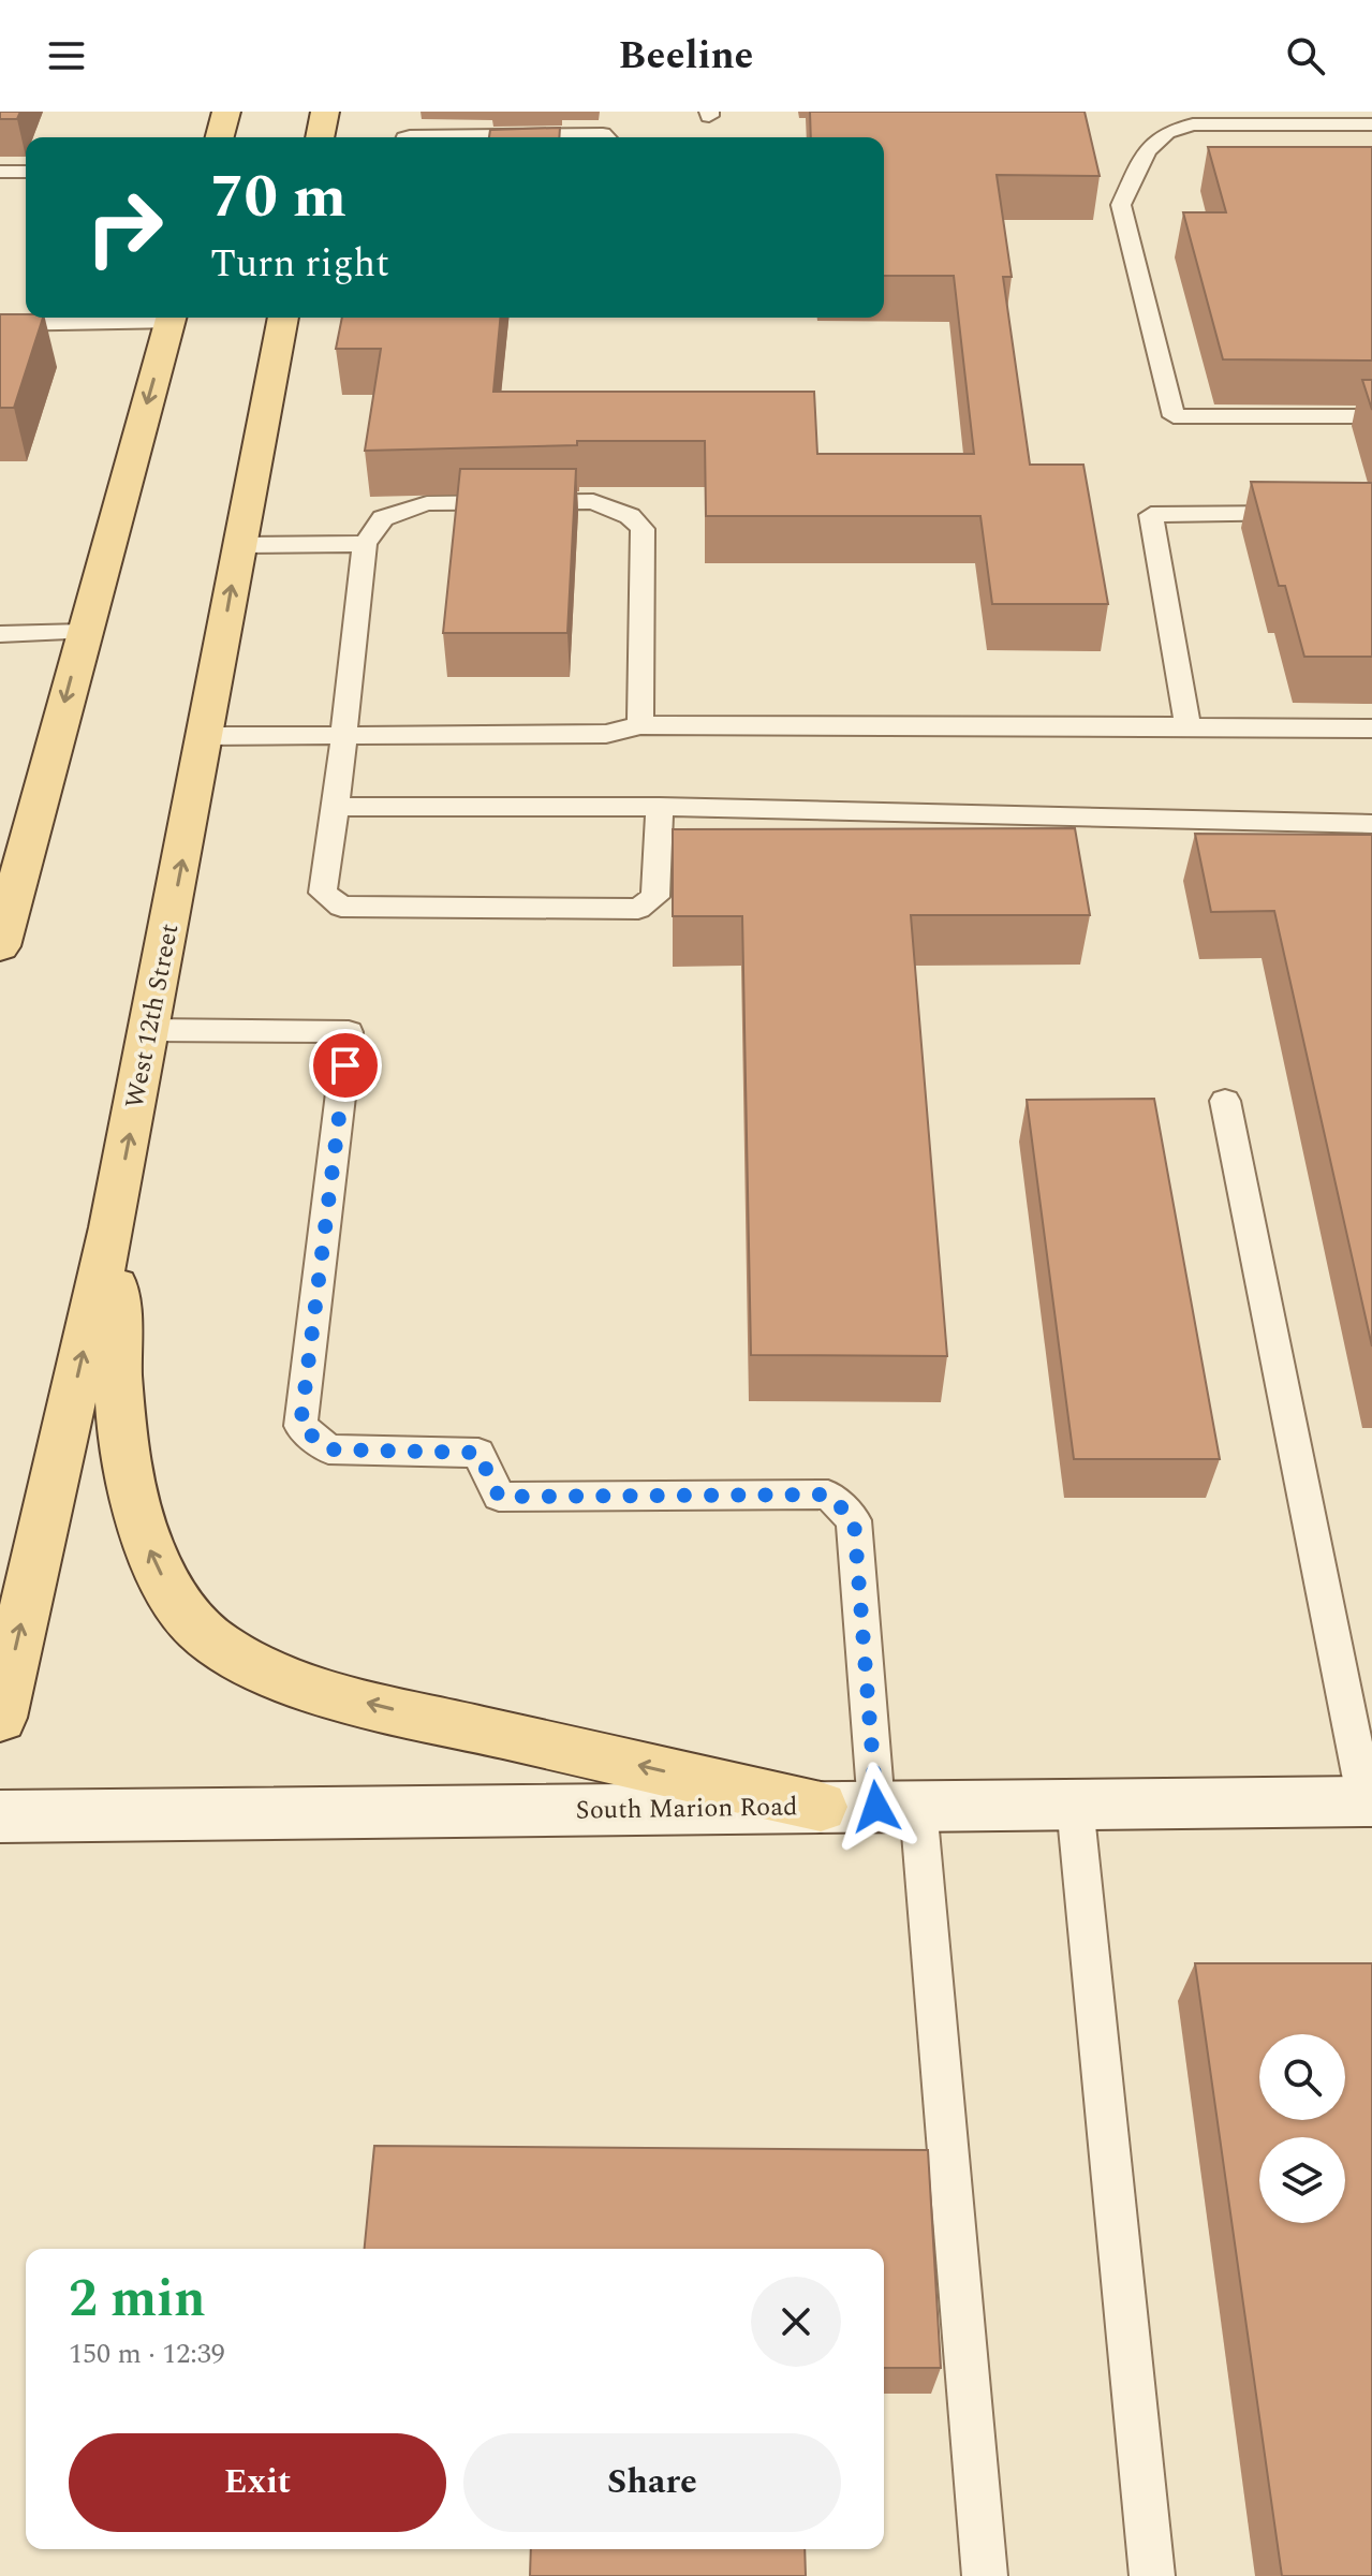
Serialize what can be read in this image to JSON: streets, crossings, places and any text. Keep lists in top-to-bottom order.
{
  "streets": {
    "main road": ["West 12th Street", "South Marion Road"]
  },
  "page": {
    "header": "Beeline",
    "turn": ["70 m", "Turn right"],
    "heading": ["2 min", "150 m · 12:39"],
    "buttons": ["Exit", "Share"]
  }
}
